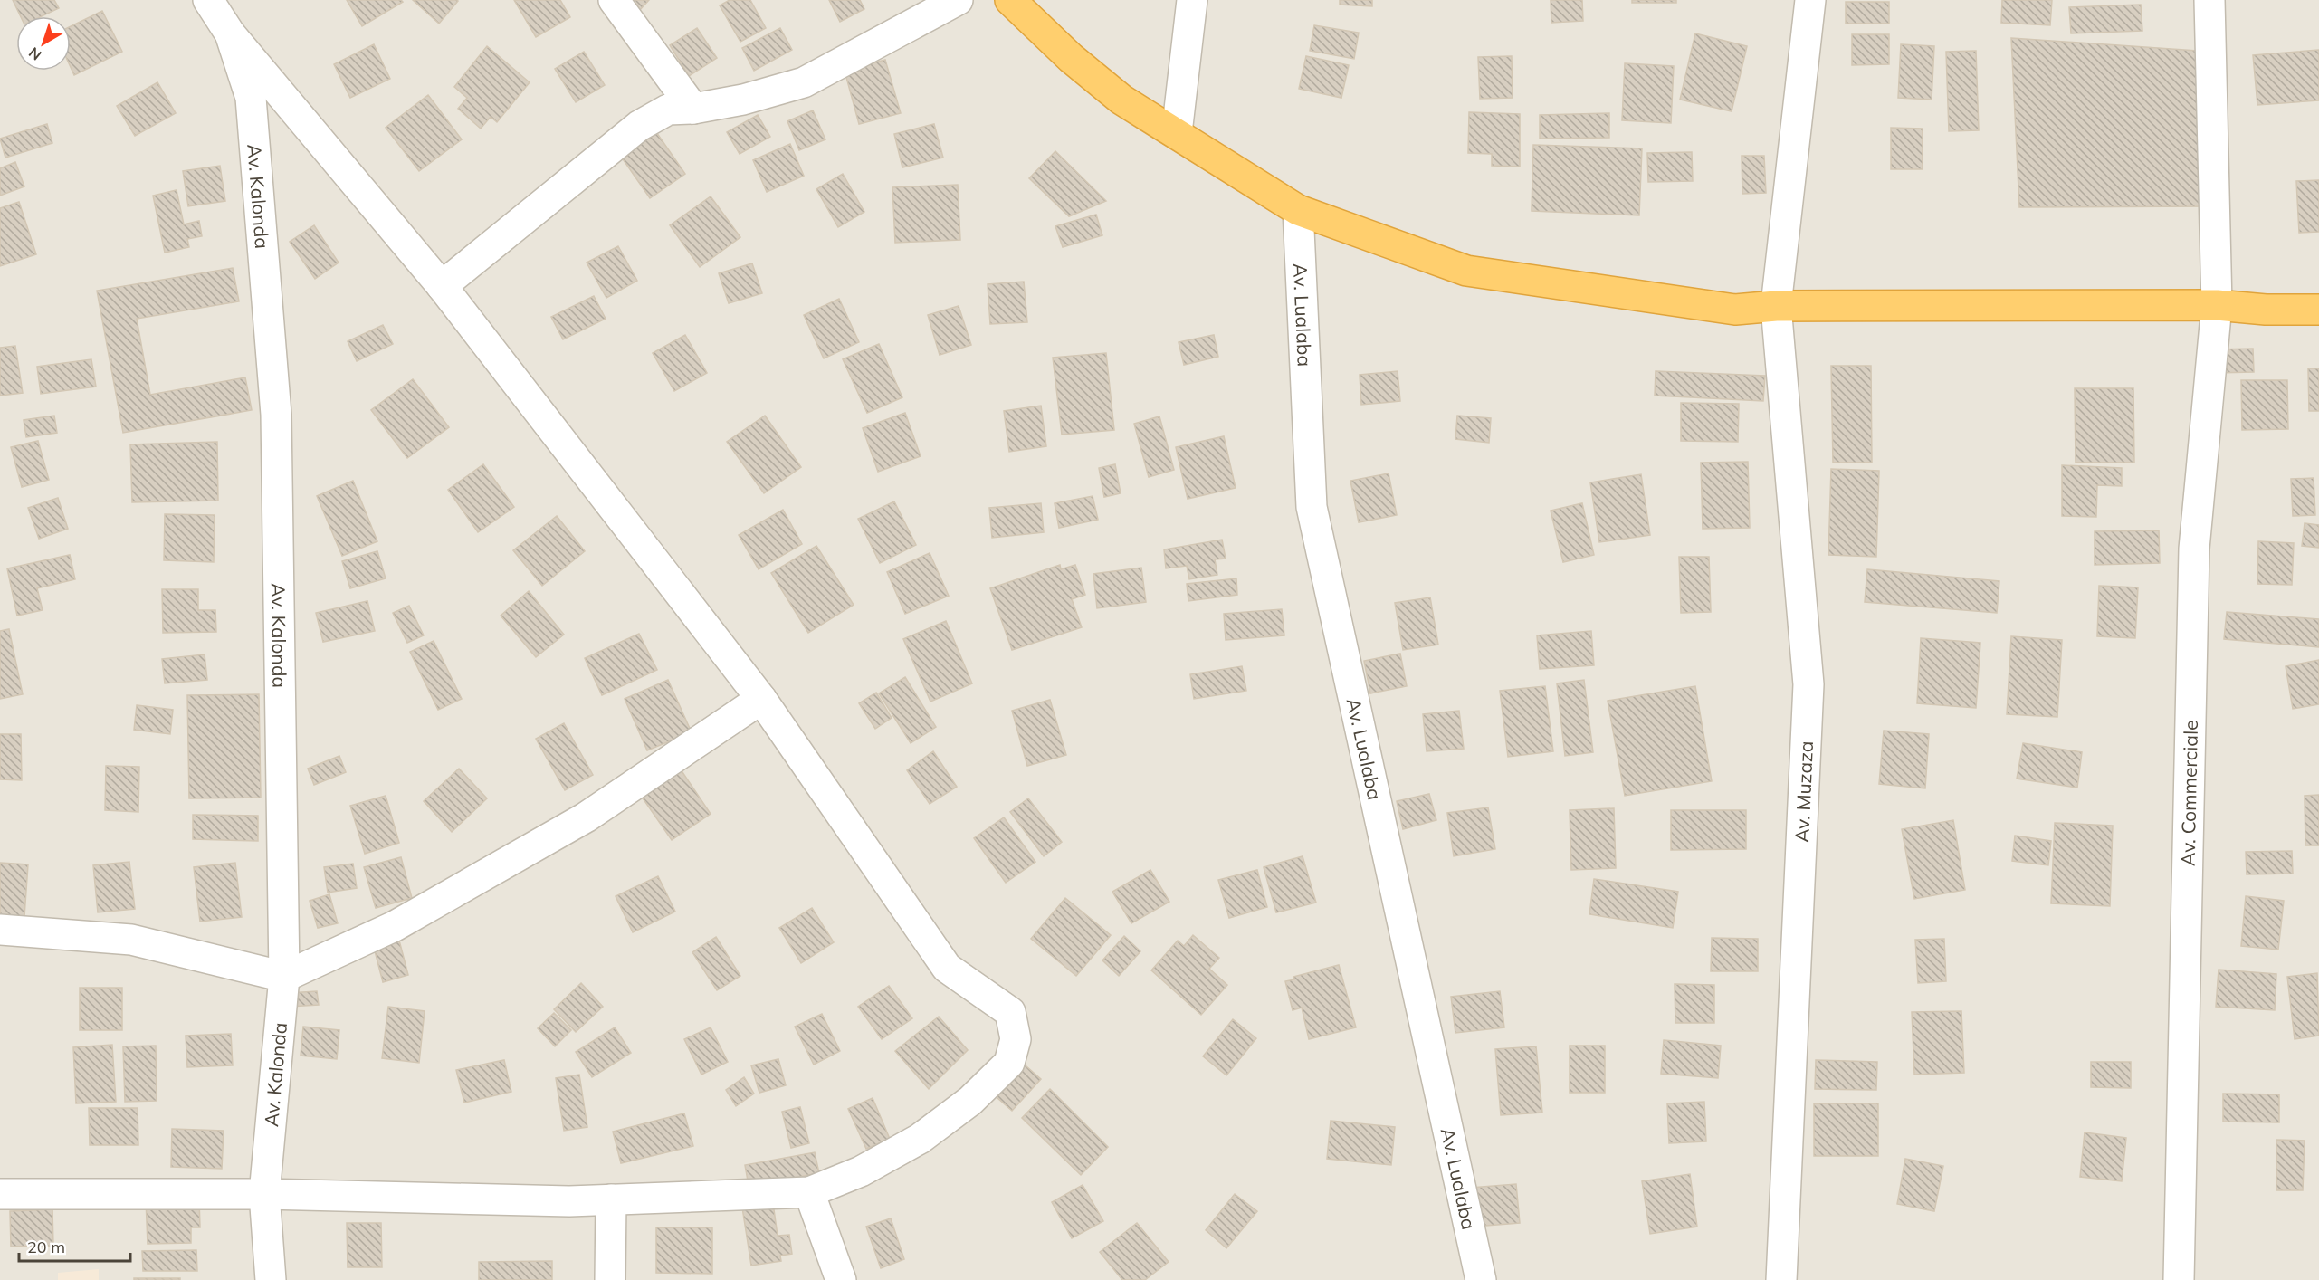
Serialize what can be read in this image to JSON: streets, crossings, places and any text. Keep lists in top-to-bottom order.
{
  "streets": {
    "street": [
      "Av. Kalonda",
      "Av. Lualaba",
      "Av. Muzaza",
      "Av. Commerciale"
    ]
  },
  "scale_bar": "20 m",
  "north": "bottom left"
}
